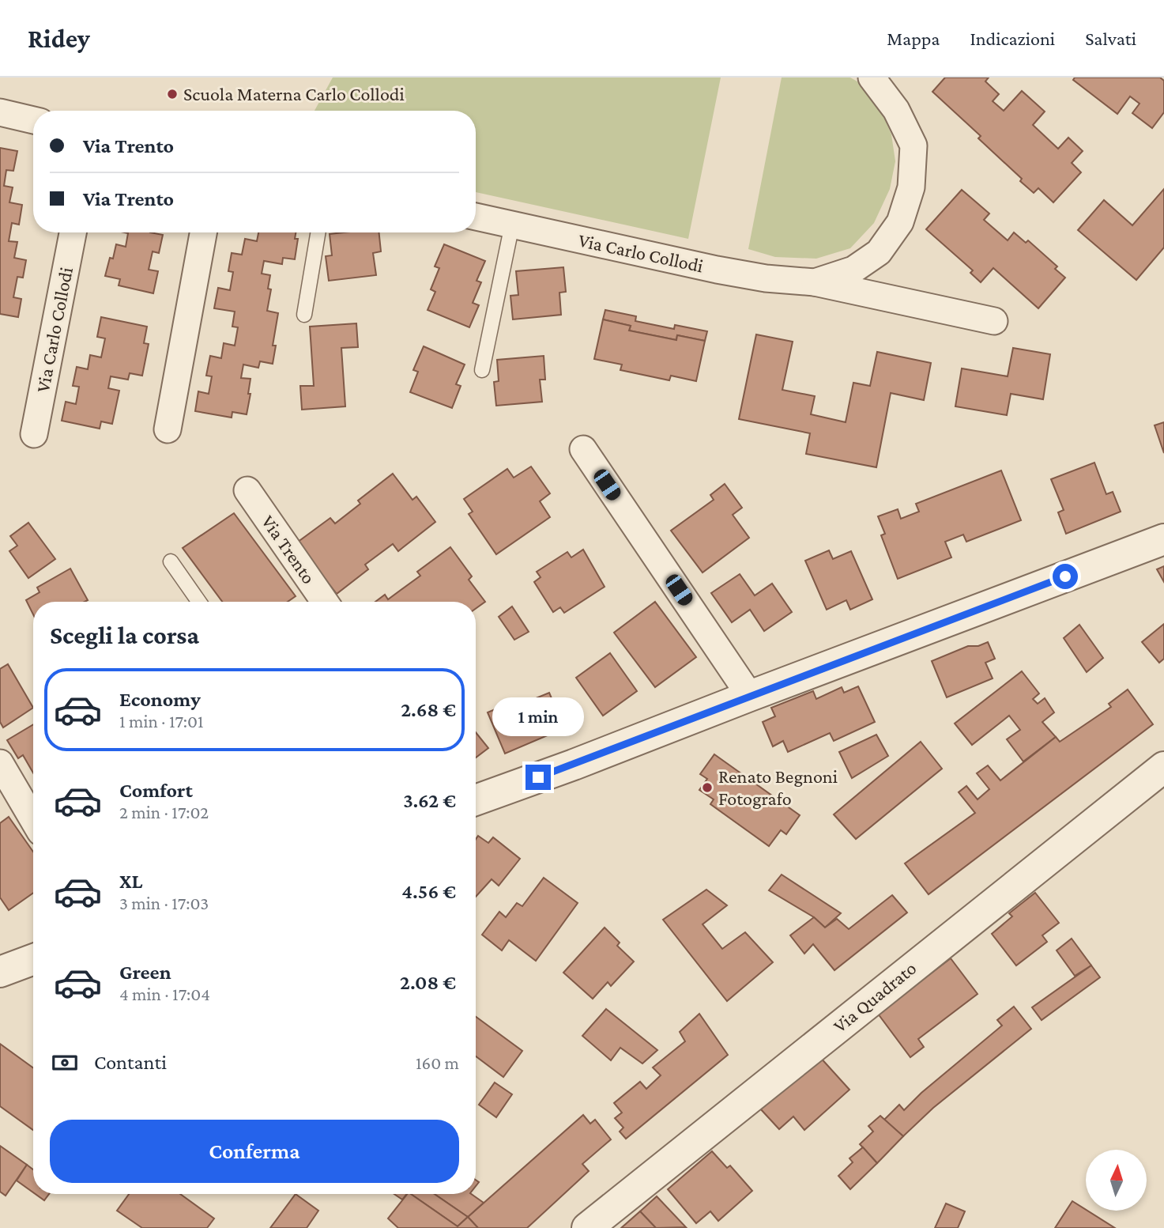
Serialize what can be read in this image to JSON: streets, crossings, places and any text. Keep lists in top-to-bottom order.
{
  "streets": {
    "street": ["Via Carlo Collodi", "Via Trento", "Via Quadrato"]
  },
  "places": ["Scuola Materna Carlo Collodi", "Renato Begnoni Fotografo"],
  "north": "top",
  "page": {
    "header": "Ridey",
    "nav": ["Mappa", "Indicazioni", "Salvati"],
    "banner": ["Via Trento", "Via Trento"],
    "heading": "Scegli la corsa",
    "list": [
      {
        "name": "Economy",
        "note": "1 min · 17:01",
        "value": "2.68 €"
      },
      {
        "name": "Comfort",
        "note": "2 min · 17:02",
        "value": "3.62 €"
      },
      {
        "name": "XL",
        "note": "3 min · 17:03",
        "value": "4.56 €"
      },
      {
        "name": "Green",
        "note": "4 min · 17:04",
        "value": "2.08 €"
      }
    ],
    "bubble": "1 min",
    "pay": ["Contanti", "160 m"],
    "buttons": "Conferma"
  }
}
